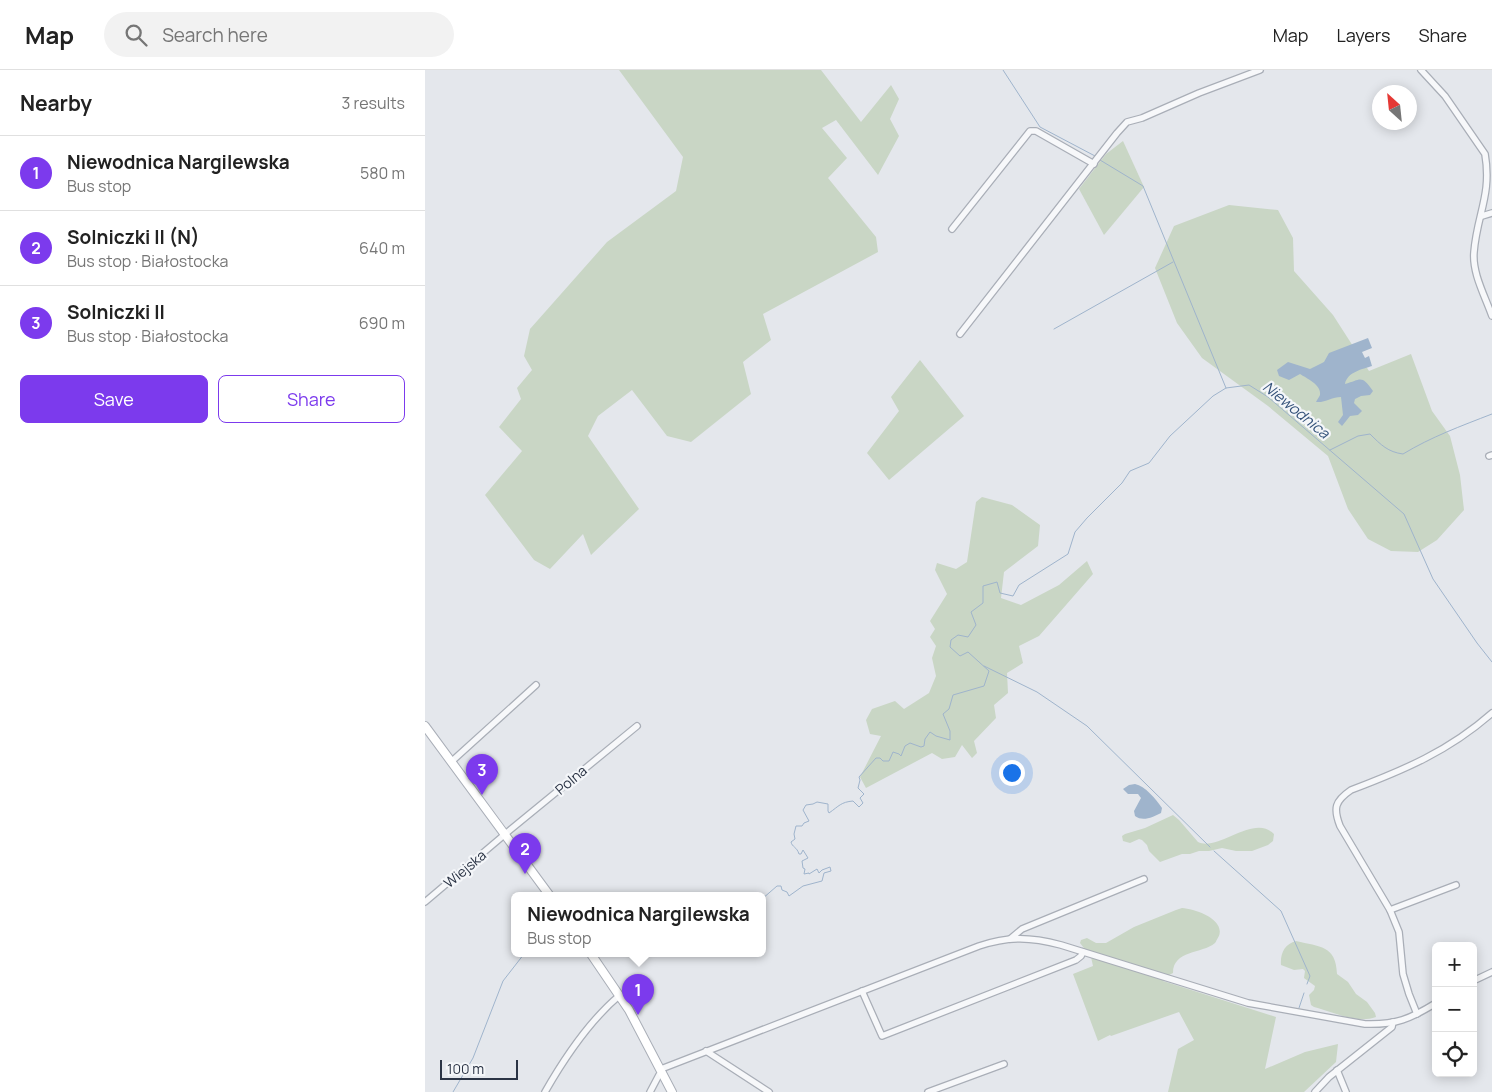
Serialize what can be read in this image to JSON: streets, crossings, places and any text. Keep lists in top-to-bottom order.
{
  "streets": {
    "street": ["Polna", "Wiejska"]
  },
  "crossings": [
    ["Polna", "Wiejska"]
  ],
  "water": ["Niewodnica"],
  "scale_bar": "100 m",
  "north": "top left",
  "page": {
    "header": "Map",
    "search": "Search here",
    "nav": ["Map", "Layers", "Share"],
    "heading": ["Nearby", "3 results"],
    "list": [
      {
        "mark": "1",
        "name": "Niewodnica Nargilewska",
        "note": "Bus stop",
        "value": "580 m"
      },
      {
        "mark": "2",
        "name": "Solniczki II (N)",
        "note": "Bus stop · Białostocka",
        "value": "640 m"
      },
      {
        "mark": "3",
        "name": "Solniczki II",
        "note": "Bus stop · Białostocka",
        "value": "690 m"
      }
    ],
    "buttons": ["Save", "Share"],
    "pins": ["3", "2", "1"],
    "popup": ["Niewodnica Nargilewska", "Bus stop"],
    "map_buttons": ["+", "−"],
    "scale": "100 m"
  }
}
